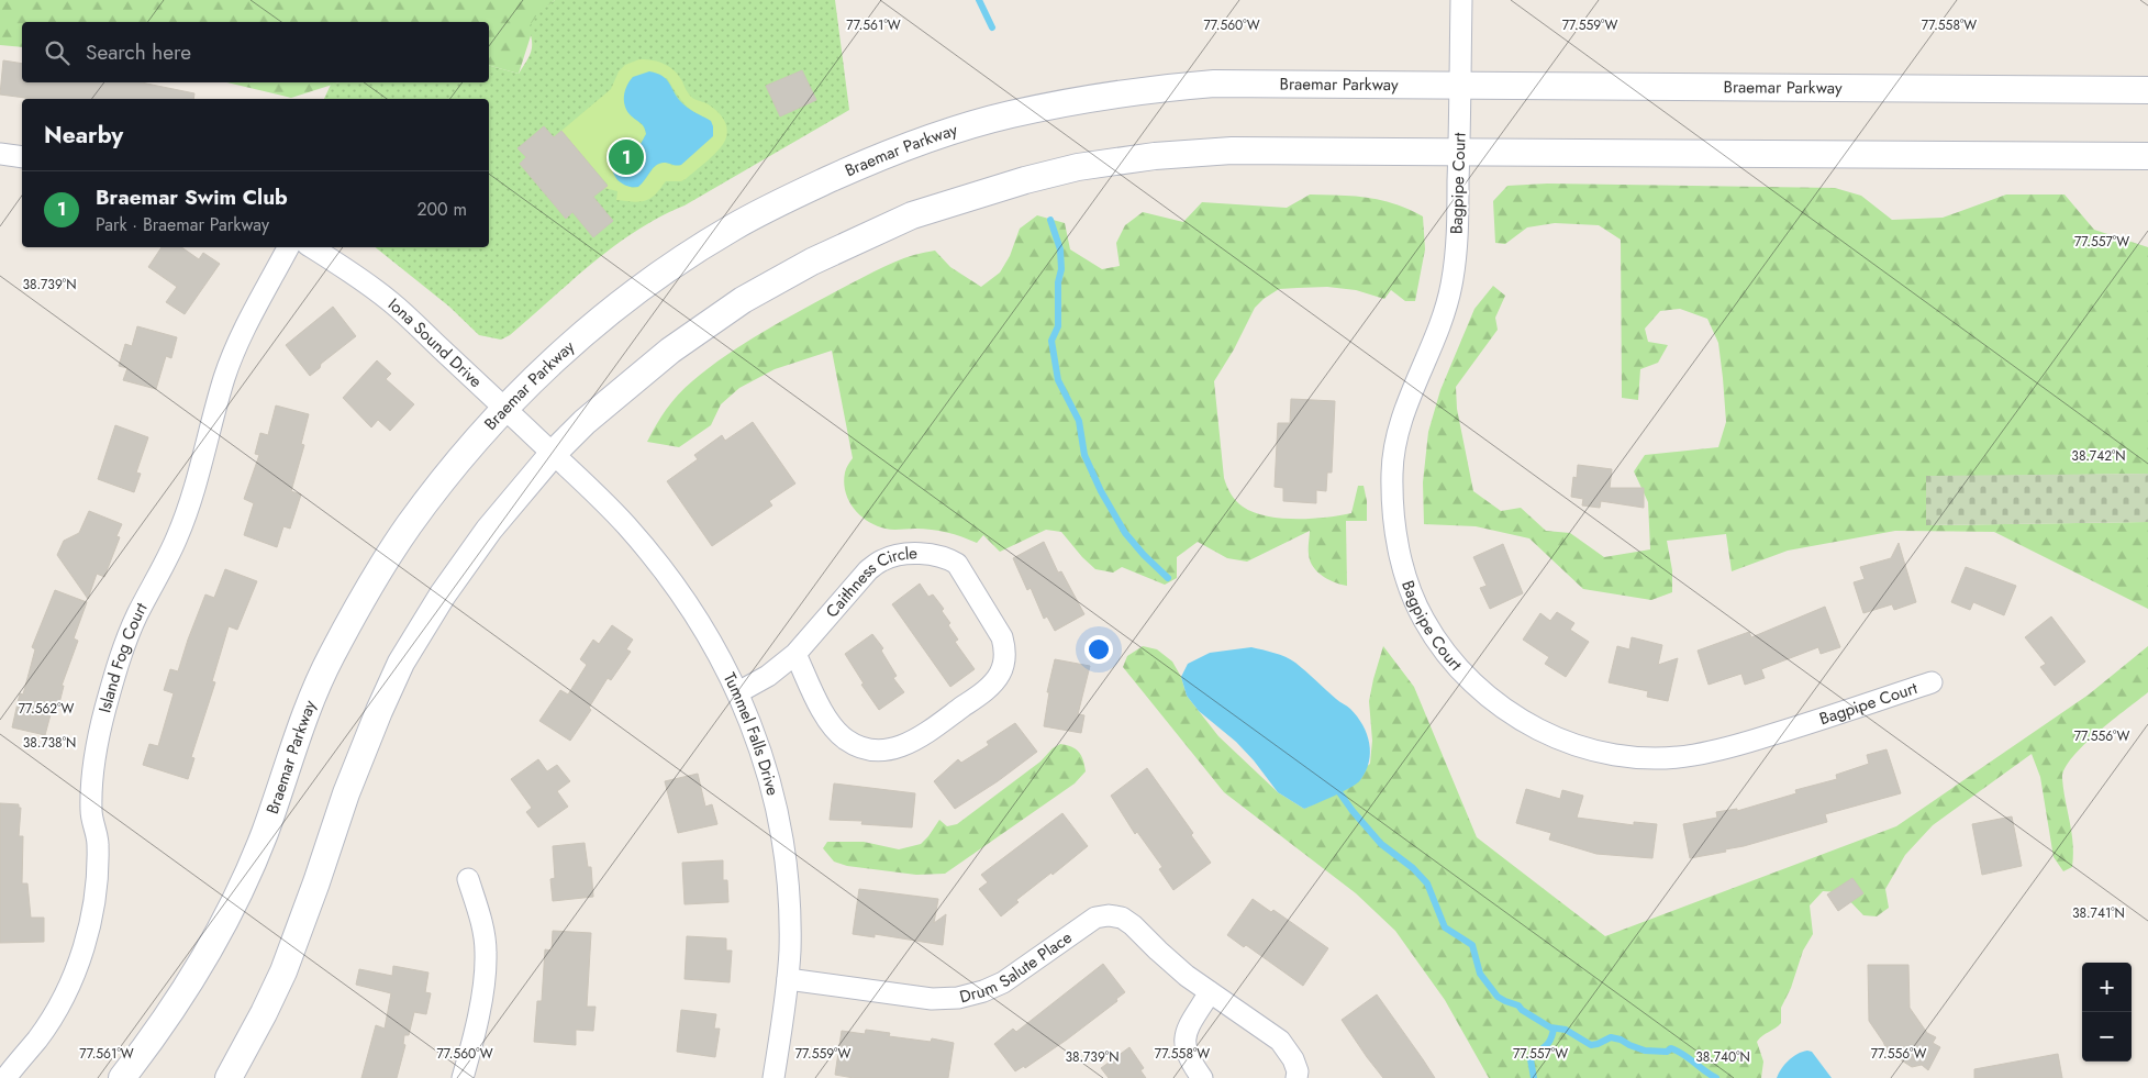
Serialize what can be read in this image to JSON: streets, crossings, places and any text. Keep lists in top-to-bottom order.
{
  "streets": {
    "street": [
      "Braemar Parkway",
      "Bagpipe Court",
      "Iona Sound Drive",
      "Caithness Circle",
      "Island Fog Court",
      "Tummel Falls Drive",
      "Drum Salute Place"
    ]
  },
  "crossings": [
    ["Braemar Parkway", "Bagpipe Court"],
    ["Braemar Parkway", "Iona Sound Drive"],
    ["Iona Sound Drive", "Tummel Falls Drive"],
    ["Caithness Circle", "Tummel Falls Drive"],
    ["Tummel Falls Drive", "Drum Salute Place"]
  ],
  "page": {
    "search": "Search here",
    "heading": "Nearby",
    "pins": "1",
    "list": [
      {
        "mark": "1",
        "name": "Braemar Swim Club",
        "note": "Park · Braemar Parkway",
        "value": "200 m"
      }
    ],
    "map_buttons": ["+", "−"]
  },
  "coordinates": [
    "77.561°W",
    "77.560°W",
    "77.559°W",
    "77.558°W",
    "77.557°W",
    "38.739°N",
    "38.742°N",
    "77.562°W",
    "77.556°W",
    "38.738°N",
    "38.741°N",
    "38.740°N"
  ]
}
